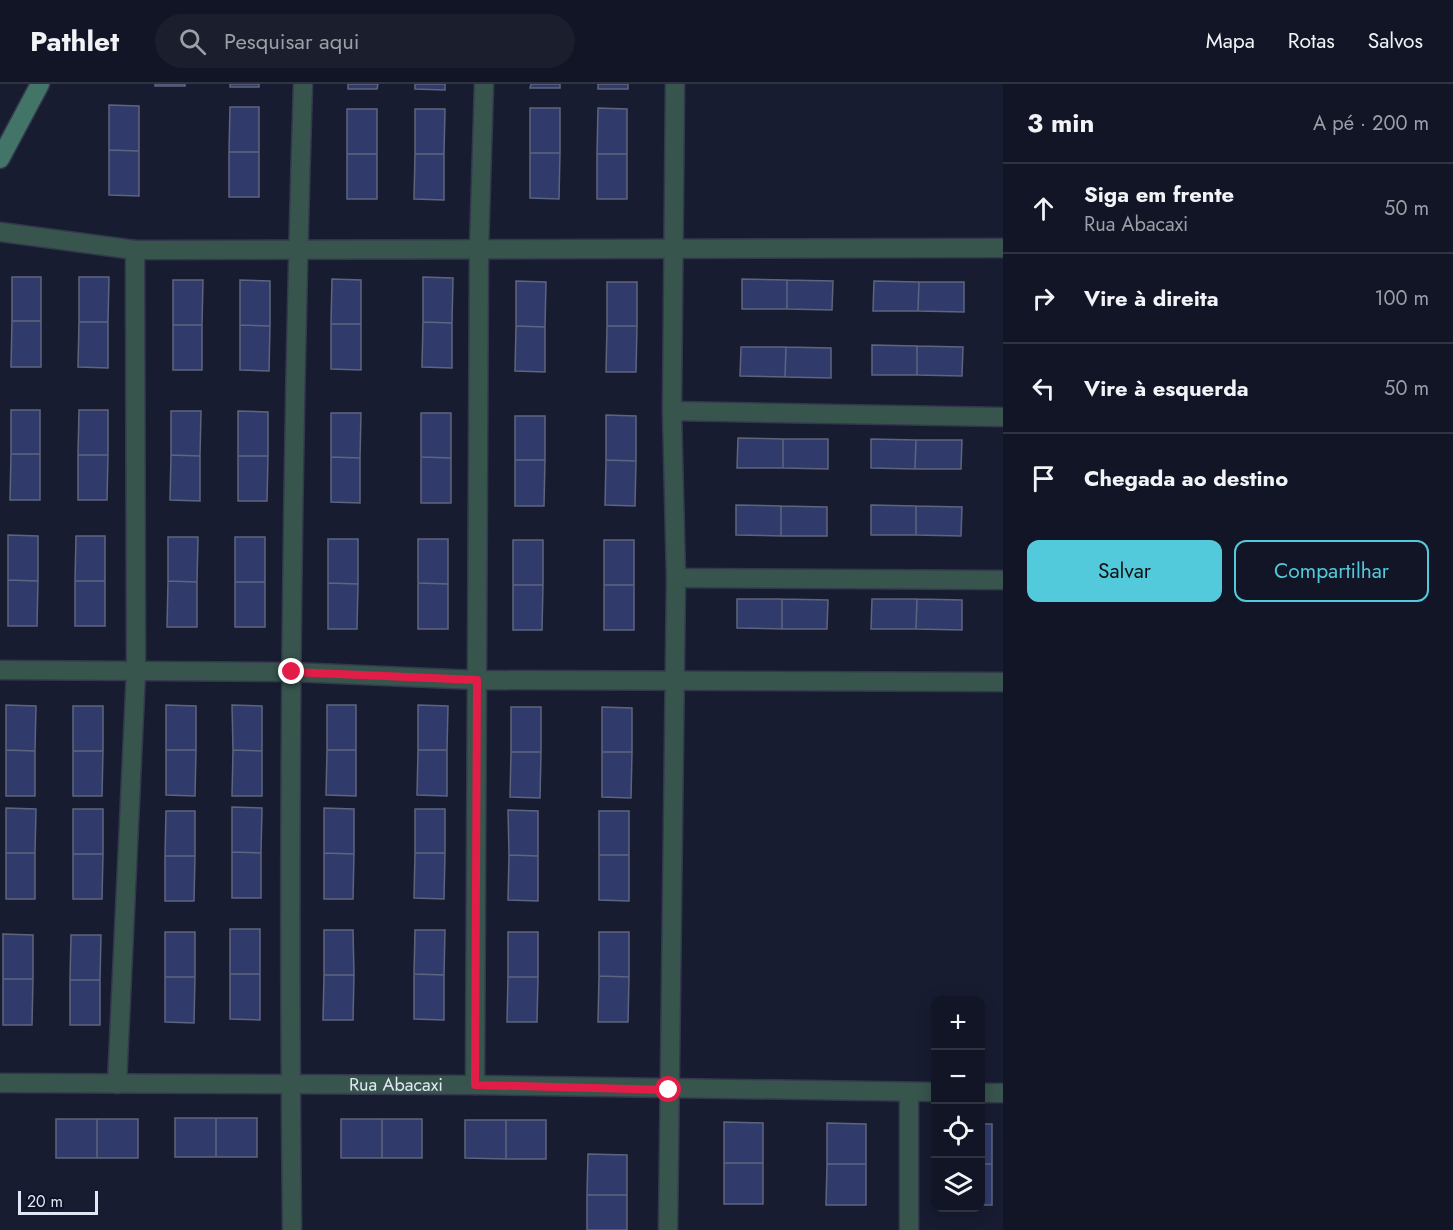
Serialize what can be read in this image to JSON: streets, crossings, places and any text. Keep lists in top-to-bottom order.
{
  "streets": {
    "street": ["Rua Abacaxi"]
  },
  "scale_bar": "20 m",
  "page": {
    "header": "Pathlet",
    "search": "Pesquisar aqui",
    "nav": ["Mapa", "Rotas", "Salvos"],
    "heading": ["3 min", "A pé · 200 m"],
    "list": [
      ["Siga em frente", "Rua Abacaxi", "50 m"],
      ["Vire à direita", "100 m"],
      ["Vire à esquerda", "50 m"],
      "Chegada ao destino"
    ],
    "buttons": ["Salvar", "Compartilhar"],
    "map_buttons": ["+", "−"],
    "scale": "20 m"
  }
}
